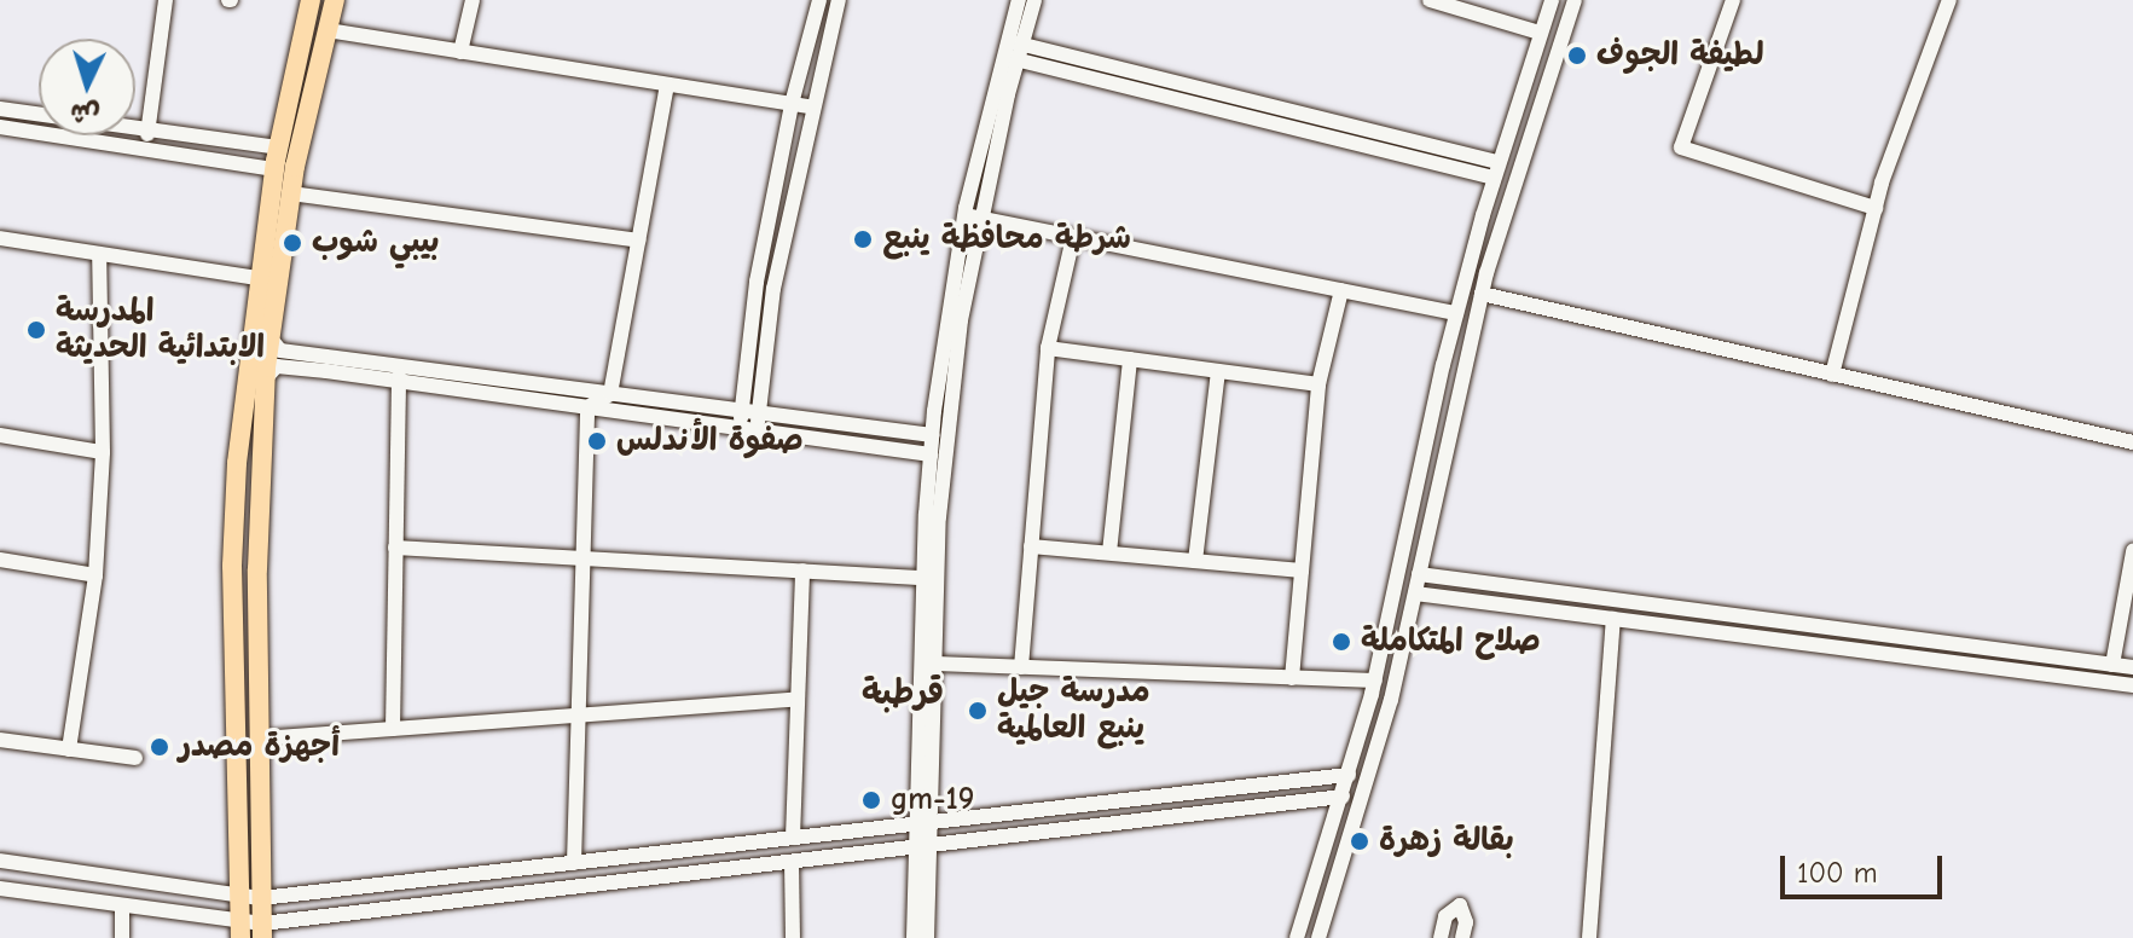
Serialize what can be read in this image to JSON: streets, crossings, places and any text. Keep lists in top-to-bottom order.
{
  "districts": ["قرطبة"],
  "places": [
    "لطيفة الجوف",
    "شرطة محافظة ينبع",
    "بيبي شوب",
    "المدرسة الابتدائية الحديثة",
    "صفوة الأندلس",
    "صلاح المتكاملة",
    "مدرسة جيل ينبع العالمية",
    "أجهزة مصدر",
    "gm-19",
    "بقالة زهرة"
  ],
  "scale_bar": "100 m",
  "north": "bottom"
}
